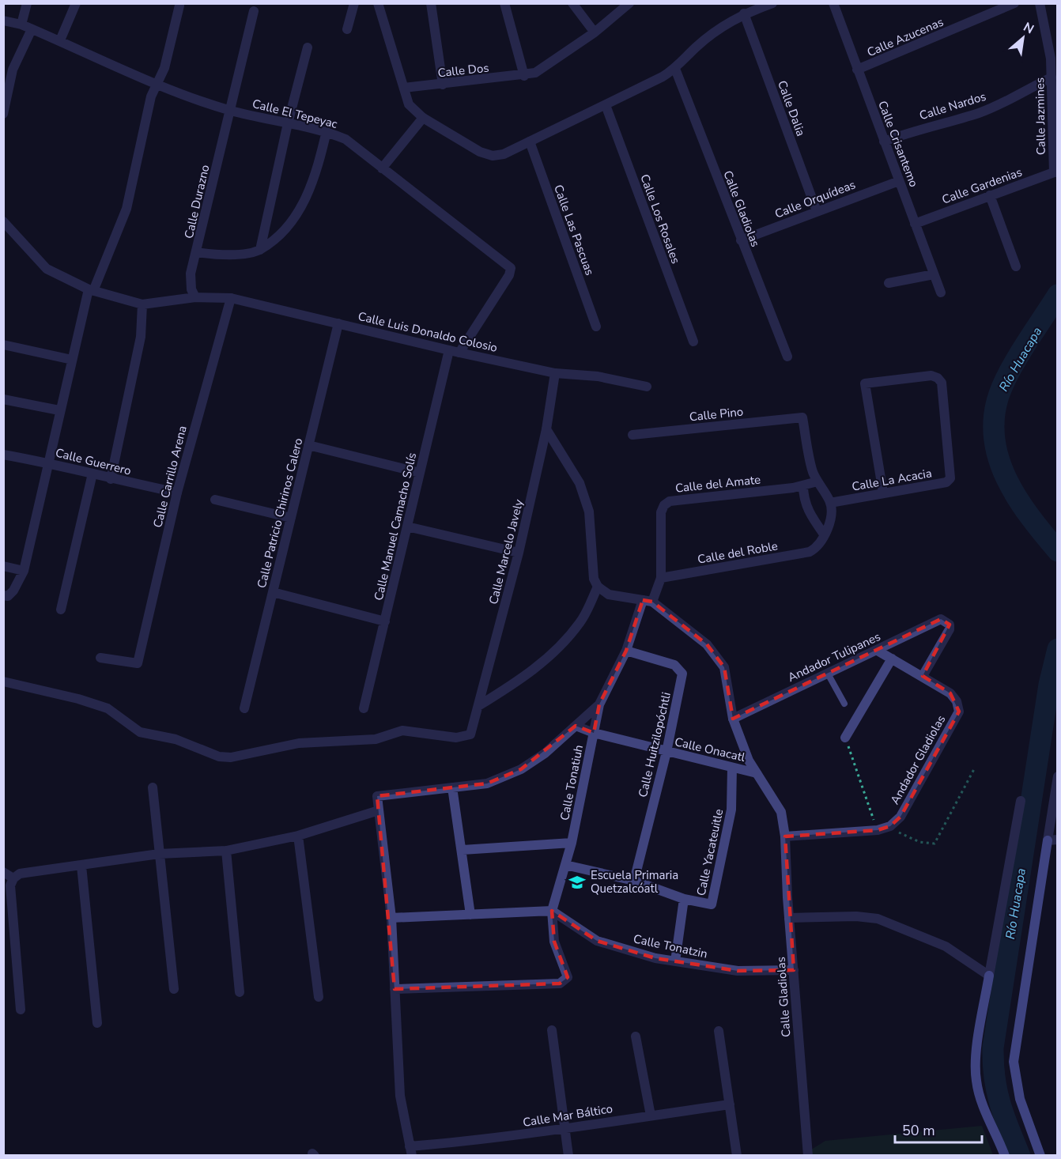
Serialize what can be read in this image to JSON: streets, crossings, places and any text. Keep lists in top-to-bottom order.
{
  "streets": {
    "street": [
      "Calle Azucenas",
      "Calle Dos",
      "Calle Nardos",
      "Calle Dalia",
      "Calle El Tepeyac",
      "Calle Jazmines",
      "Calle Crisantemo",
      "Calle Gardenias",
      "Calle Orquídeas",
      "Calle Durazno",
      "Calle Gladiolas",
      "Calle Los Rosales",
      "Calle Las Pascuas",
      "Calle Luis Donaldo Colosio",
      "Calle Pino",
      "Calle Guerrero",
      "Calle Carrillo Arena",
      "Calle La Acacia",
      "Calle del Amate",
      "Calle Patricio Chirinos Calero",
      "Calle Manuel Camacho Solís",
      "Calle Marcelo Javely",
      "Calle del Roble",
      "Andador Tulipanes",
      "Calle Huitzilopóchtli",
      "Calle Onacatl",
      "Andador Gladiolas",
      "Calle Tonatiuh",
      "Calle Yacateuitle",
      "Calle Tonatzin",
      "Calle Mar Báltico"
    ]
  },
  "crossings": [
    ["Calle Azucenas", "Calle Crisantemo"],
    ["Calle Nardos", "Calle Jazmines"],
    ["Calle Nardos", "Calle Crisantemo"],
    ["Calle Dalia", "Calle Orquídeas"],
    ["Calle El Tepeyac", "Calle Durazno"],
    ["Calle El Tepeyac", "Calle Luis Donaldo Colosio"],
    ["Calle Jazmines", "Calle Gardenias"],
    ["Calle Crisantemo", "Calle Gardenias"],
    ["Calle Crisantemo", "Calle Orquídeas"],
    ["Calle Orquídeas", "Calle Gladiolas"],
    ["Calle Durazno", "Calle Luis Donaldo Colosio"],
    ["Calle Gladiolas", "Calle del Amate"],
    ["Calle Gladiolas", "Andador Tulipanes"],
    ["Calle Gladiolas", "Calle Onacatl"],
    ["Calle Gladiolas", "Calle Tonatzin"],
    ["Calle Luis Donaldo Colosio", "Calle Carrillo Arena"],
    ["Calle Luis Donaldo Colosio", "Calle Patricio Chirinos Calero"],
    ["Calle Luis Donaldo Colosio", "Calle Manuel Camacho Solís"],
    ["Calle Luis Donaldo Colosio", "Calle Marcelo Javely"],
    ["Calle Pino", "Calle del Amate"],
    ["Calle Guerrero", "Calle Carrillo Arena"],
    ["Calle del Amate", "Calle del Roble"],
    ["Calle del Amate", "Calle Huitzilopóchtli"],
    ["Calle del Amate", "Calle Tonatiuh"],
    ["Andador Tulipanes", "Andador Gladiolas"],
    ["Calle Huitzilopóchtli", "Calle Onacatl"],
    ["Calle Huitzilopóchtli", "Calle Yacateuitle"],
    ["Calle Onacatl", "Calle Tonatiuh"],
    ["Calle Onacatl", "Calle Yacateuitle"],
    ["Calle Tonatiuh", "Calle Yacateuitle"],
    ["Calle Tonatiuh", "Calle Tonatzin"]
  ],
  "water": ["Río Huacapa"],
  "places": {
    "school or university": ["Escuela Primaria Quetzalcóatl"]
  },
  "scale_bar": "50 m",
  "north": "top right"
}
